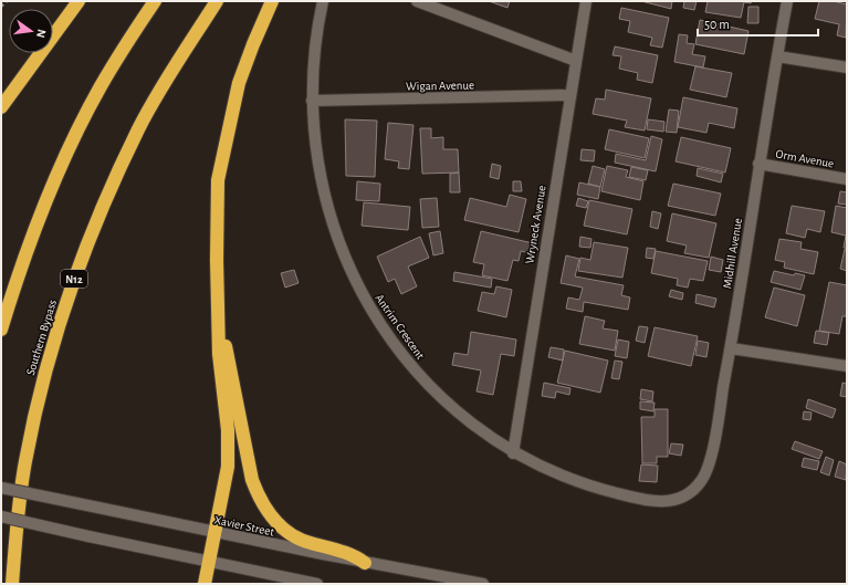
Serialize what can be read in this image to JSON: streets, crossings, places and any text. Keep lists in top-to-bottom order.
{
  "streets": {
    "highway": ["N12", "Southern Bypass"],
    "street": [
      "Wigan Avenue",
      "Orm Avenue",
      "Wryneck Avenue",
      "Midhill Avenue",
      "Antrim Crescent",
      "Xavier Street"
    ]
  },
  "crossings": [
    ["Wigan Avenue", "Wryneck Avenue"],
    ["Wigan Avenue", "Antrim Crescent"],
    ["Orm Avenue", "Midhill Avenue"],
    ["Wryneck Avenue", "Antrim Crescent"],
    ["Midhill Avenue", "Antrim Crescent"]
  ],
  "scale_bar": "50 m",
  "north": "right"
}
